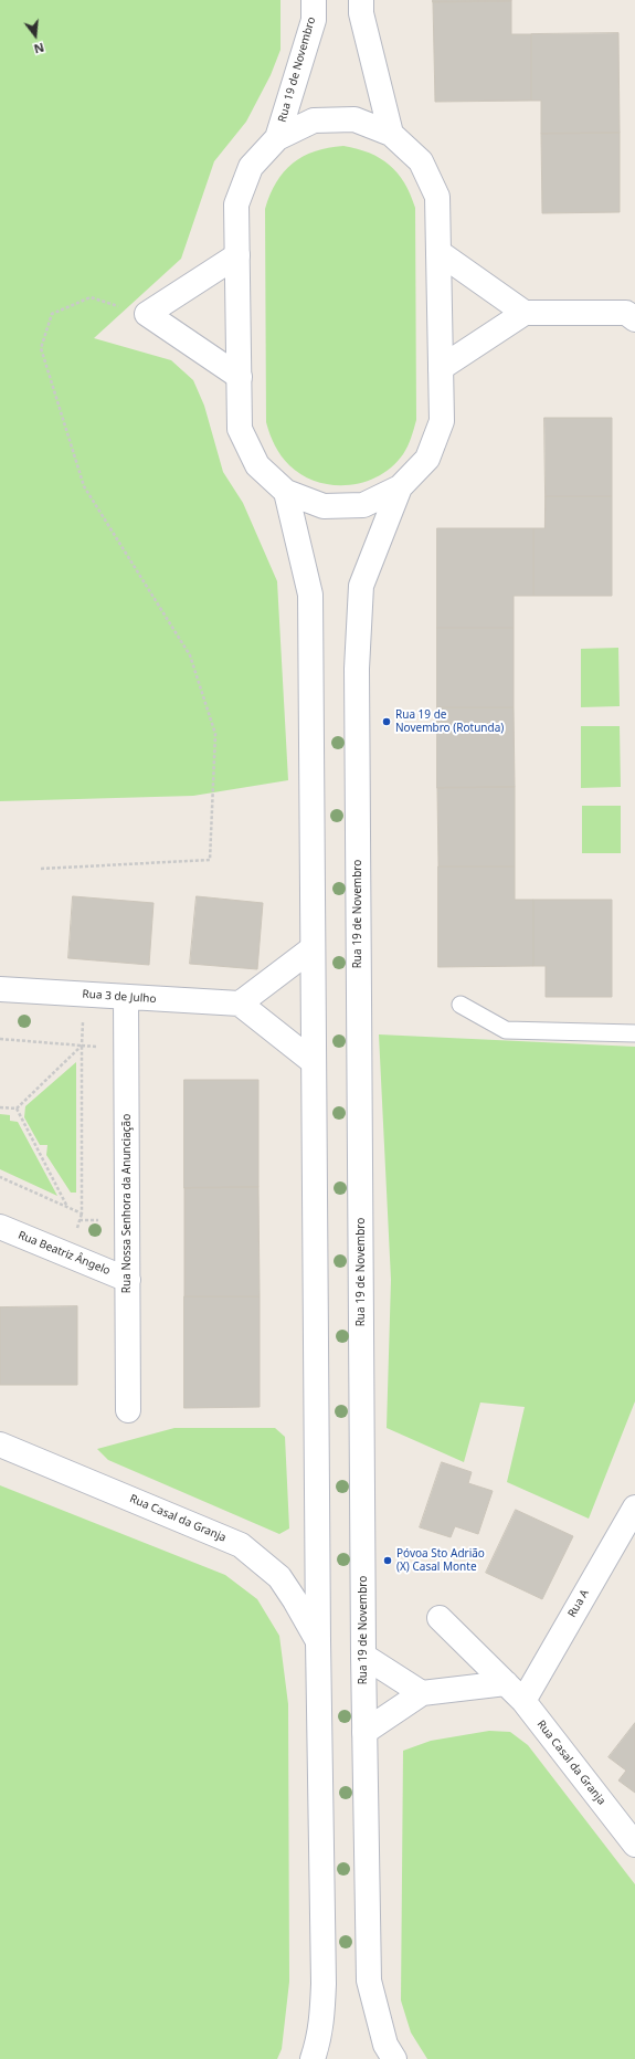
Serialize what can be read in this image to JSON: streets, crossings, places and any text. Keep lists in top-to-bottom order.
{
  "streets": {
    "street": [
      "Rua 19 de Novembro",
      "Rua 3 de Julho",
      "Rua Nossa Senhora da Anunciação",
      "Rua Beatriz Ângelo",
      "Rua Casal da Granja",
      "Rua A"
    ]
  },
  "crossings": [
    ["Rua 3 de Julho", "Rua Nossa Senhora da Anunciação"],
    ["Rua Nossa Senhora da Anunciação", "Rua Beatriz Ângelo"],
    ["Rua Casal da Granja", "Rua A"]
  ],
  "places": ["Rua 19 de Novembro (Rotunda)", "Póvoa Sto Adrião (X) Casal Monte"],
  "north": "bottom"
}
